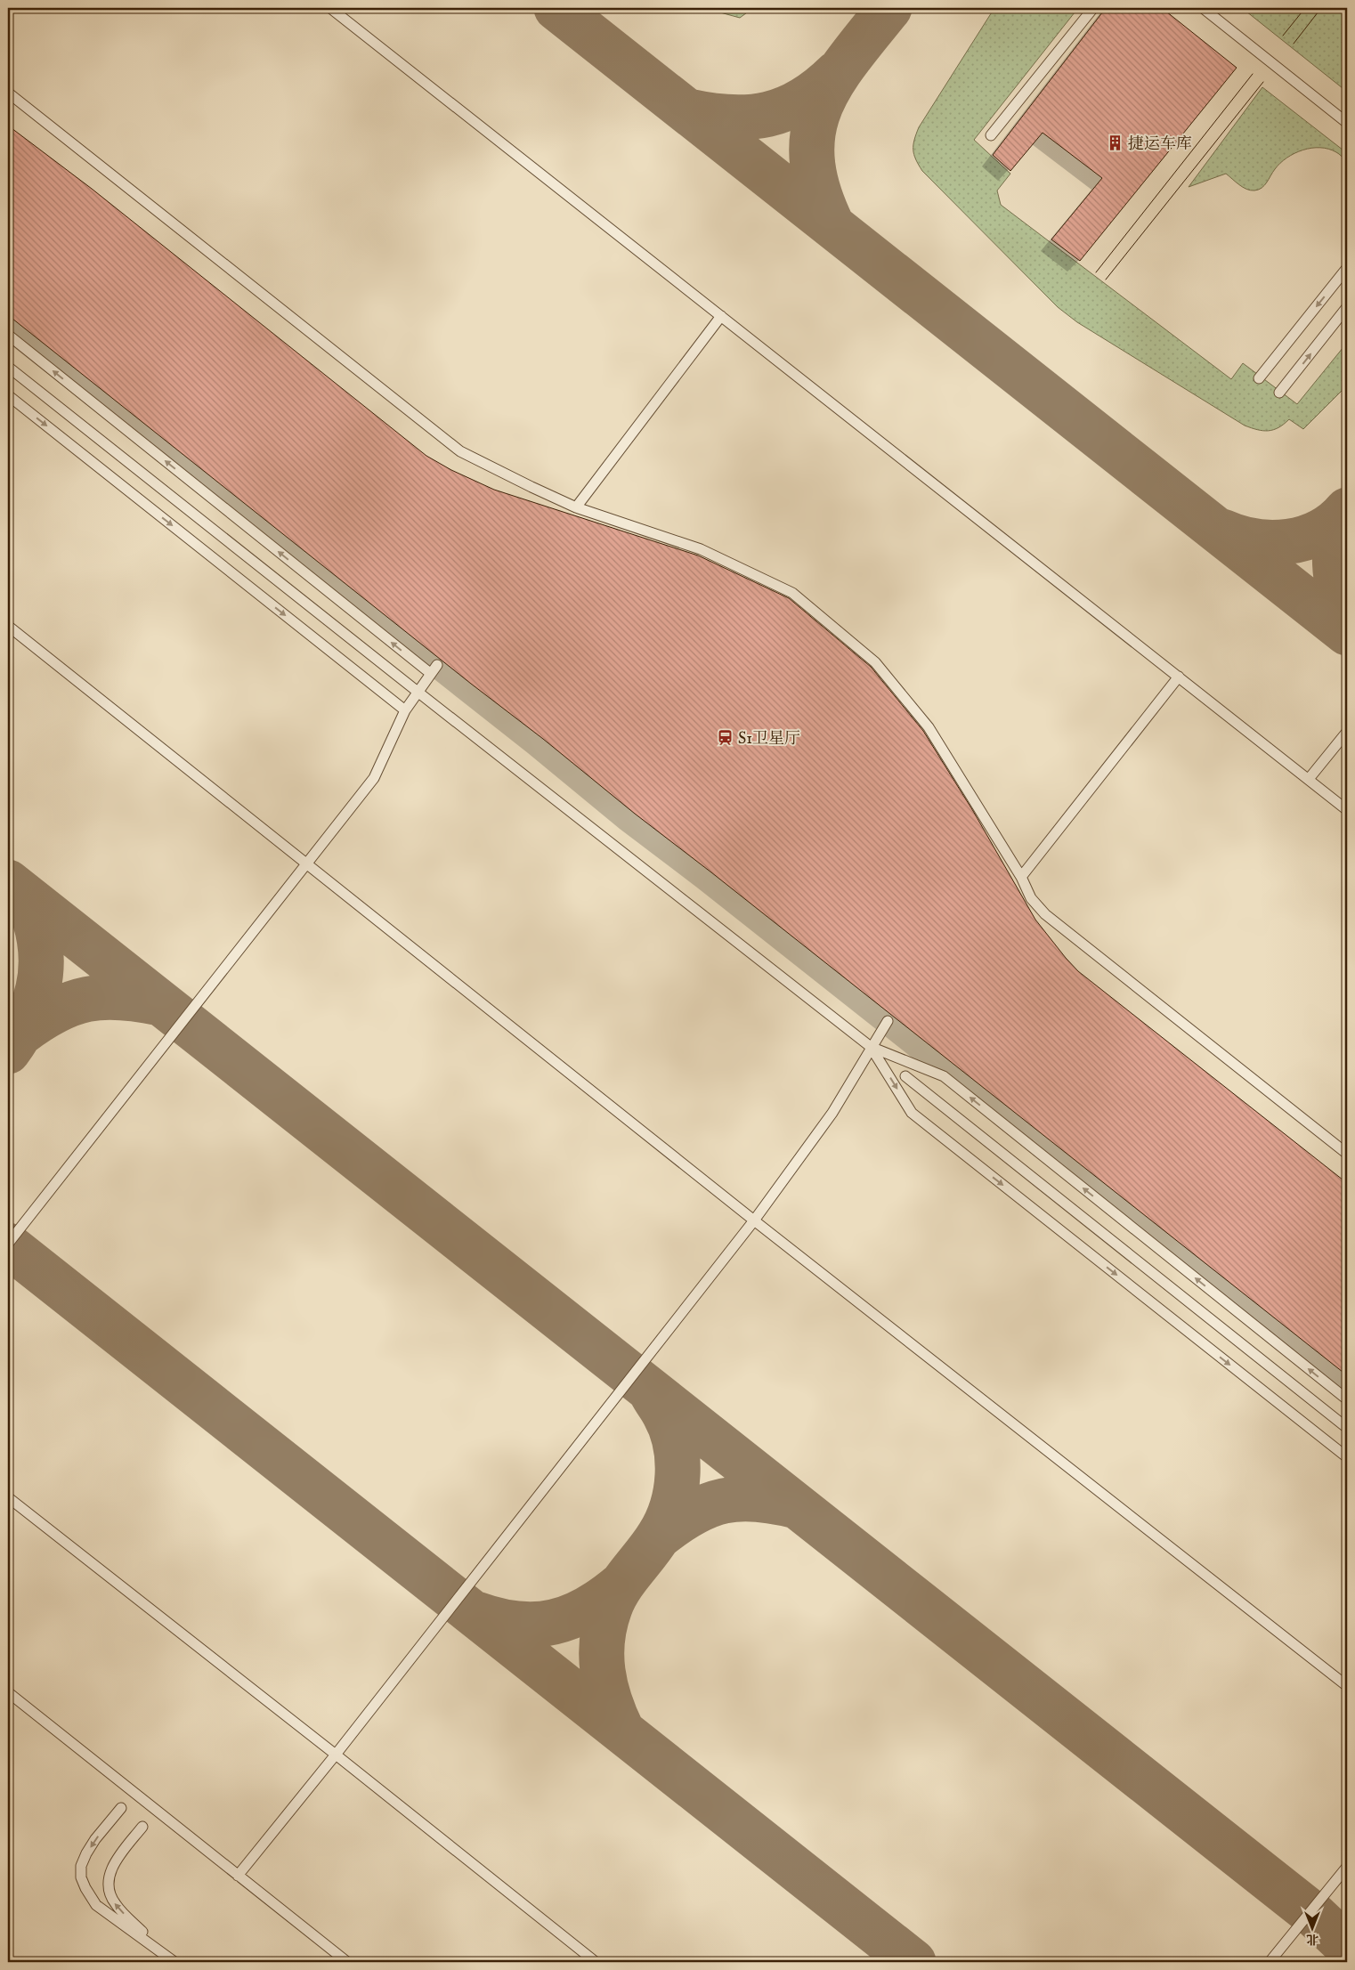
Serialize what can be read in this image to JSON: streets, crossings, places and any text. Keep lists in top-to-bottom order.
{
  "places": {
    "building": ["捷运车库"],
    "station": ["S1卫星厅"]
  },
  "north": "bottom"
}
